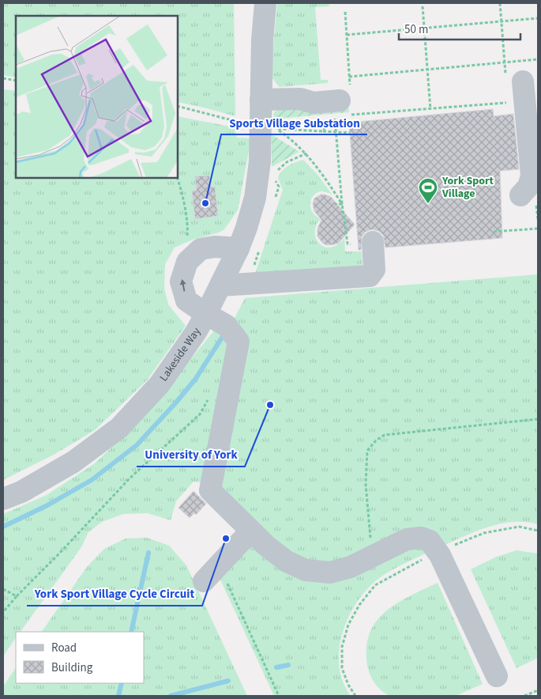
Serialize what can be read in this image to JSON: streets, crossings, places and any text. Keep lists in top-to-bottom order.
{
  "streets": {
    "lane": ["Lakeside Way"]
  },
  "places": {
    "other": ["Sports Village Substation", "University of York", "York Sport Village Cycle Circuit"],
    "sports": ["York Sport Village"]
  },
  "legend": ["Road", "Building"],
  "scale_bar": "50 m"
}
